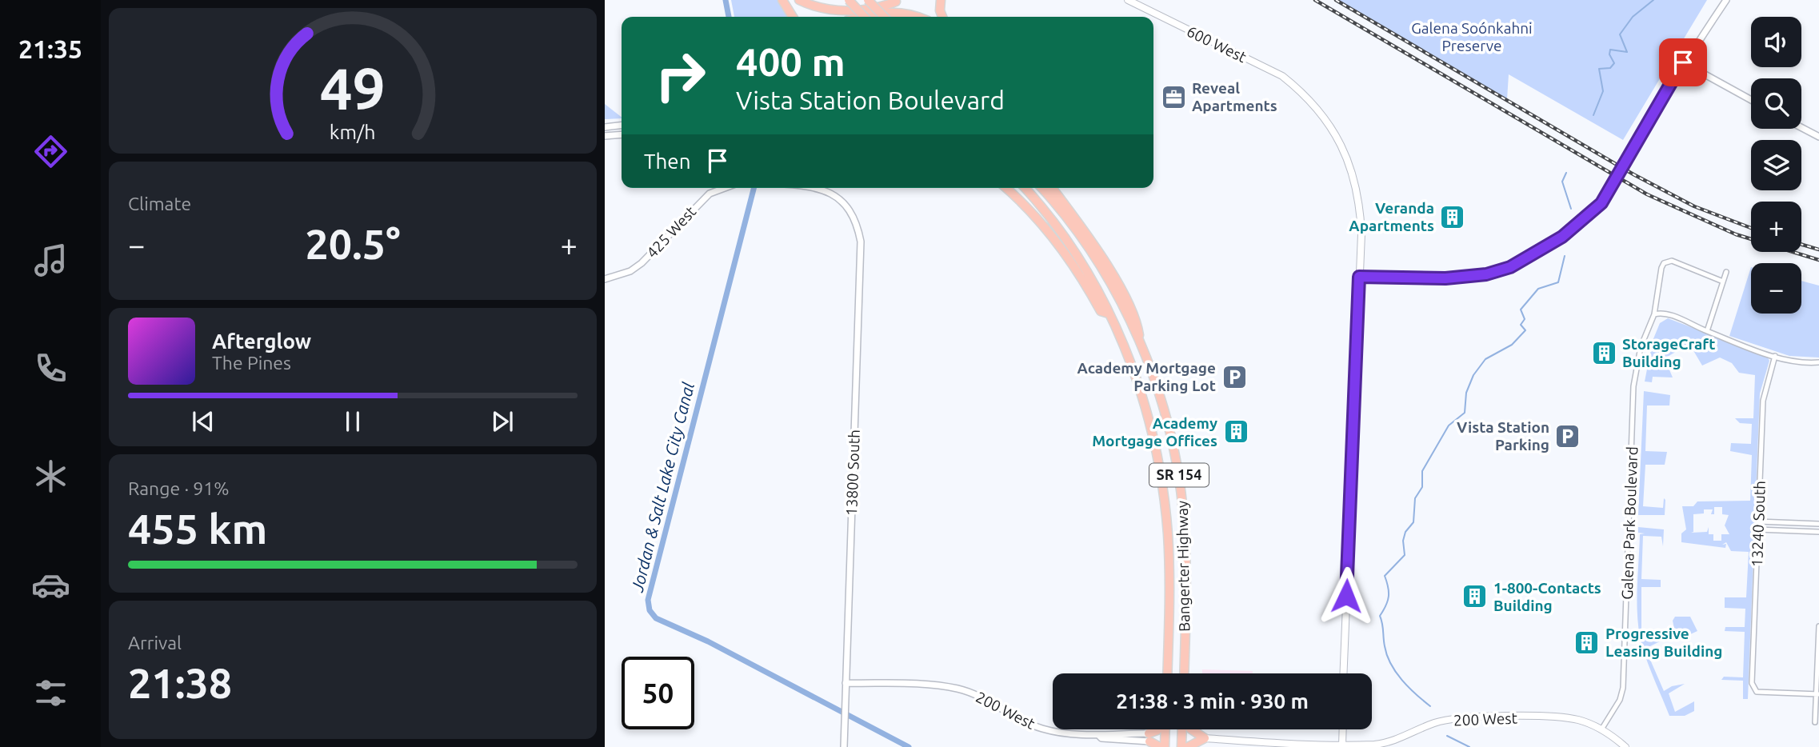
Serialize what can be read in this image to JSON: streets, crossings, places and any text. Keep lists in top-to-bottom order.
{
  "streets": {
    "highway": ["SR 154", "Bangerter Highway"],
    "main road": ["600 West", "200 West"],
    "street": [
      "425 West",
      "13800 South",
      "Galena Park Boulevard",
      "13240 South"
    ]
  },
  "crossings": [
    ["13800 South", "200 West"],
    ["Galena Park Boulevard", "200 West"]
  ],
  "water": ["Jordan & Salt Lake City Canal"],
  "parks": ["Galena Soónkahni Preserve"],
  "places": {
    "office": ["Reveal Apartments"],
    "building": [
      "Veranda Apartments",
      "StorageCraft Building",
      "Academy Mortgage Offices",
      "1-800-Contacts Building",
      "Progressive Leasing Building"
    ],
    "parking": ["Academy Mortgage Parking Lot", "Vista Station Parking"]
  },
  "page": {
    "tabs": "21:35",
    "map_buttons": ["+", "−"],
    "turn": ["400 m", "Vista Station Boulevard"],
    "then": "Then",
    "tile": [
      "Climate",
      ["Range · 91%", "455 km"],
      ["Arrival", "21:38"]
    ],
    "heat": ["−", "20.5°", "+"],
    "song": ["Afterglow", "The Pines"],
    "limit": "50",
    "trip": "21:38 · 3 min · 930 m",
    "gauge": ["49", "km/h"]
  }
}
